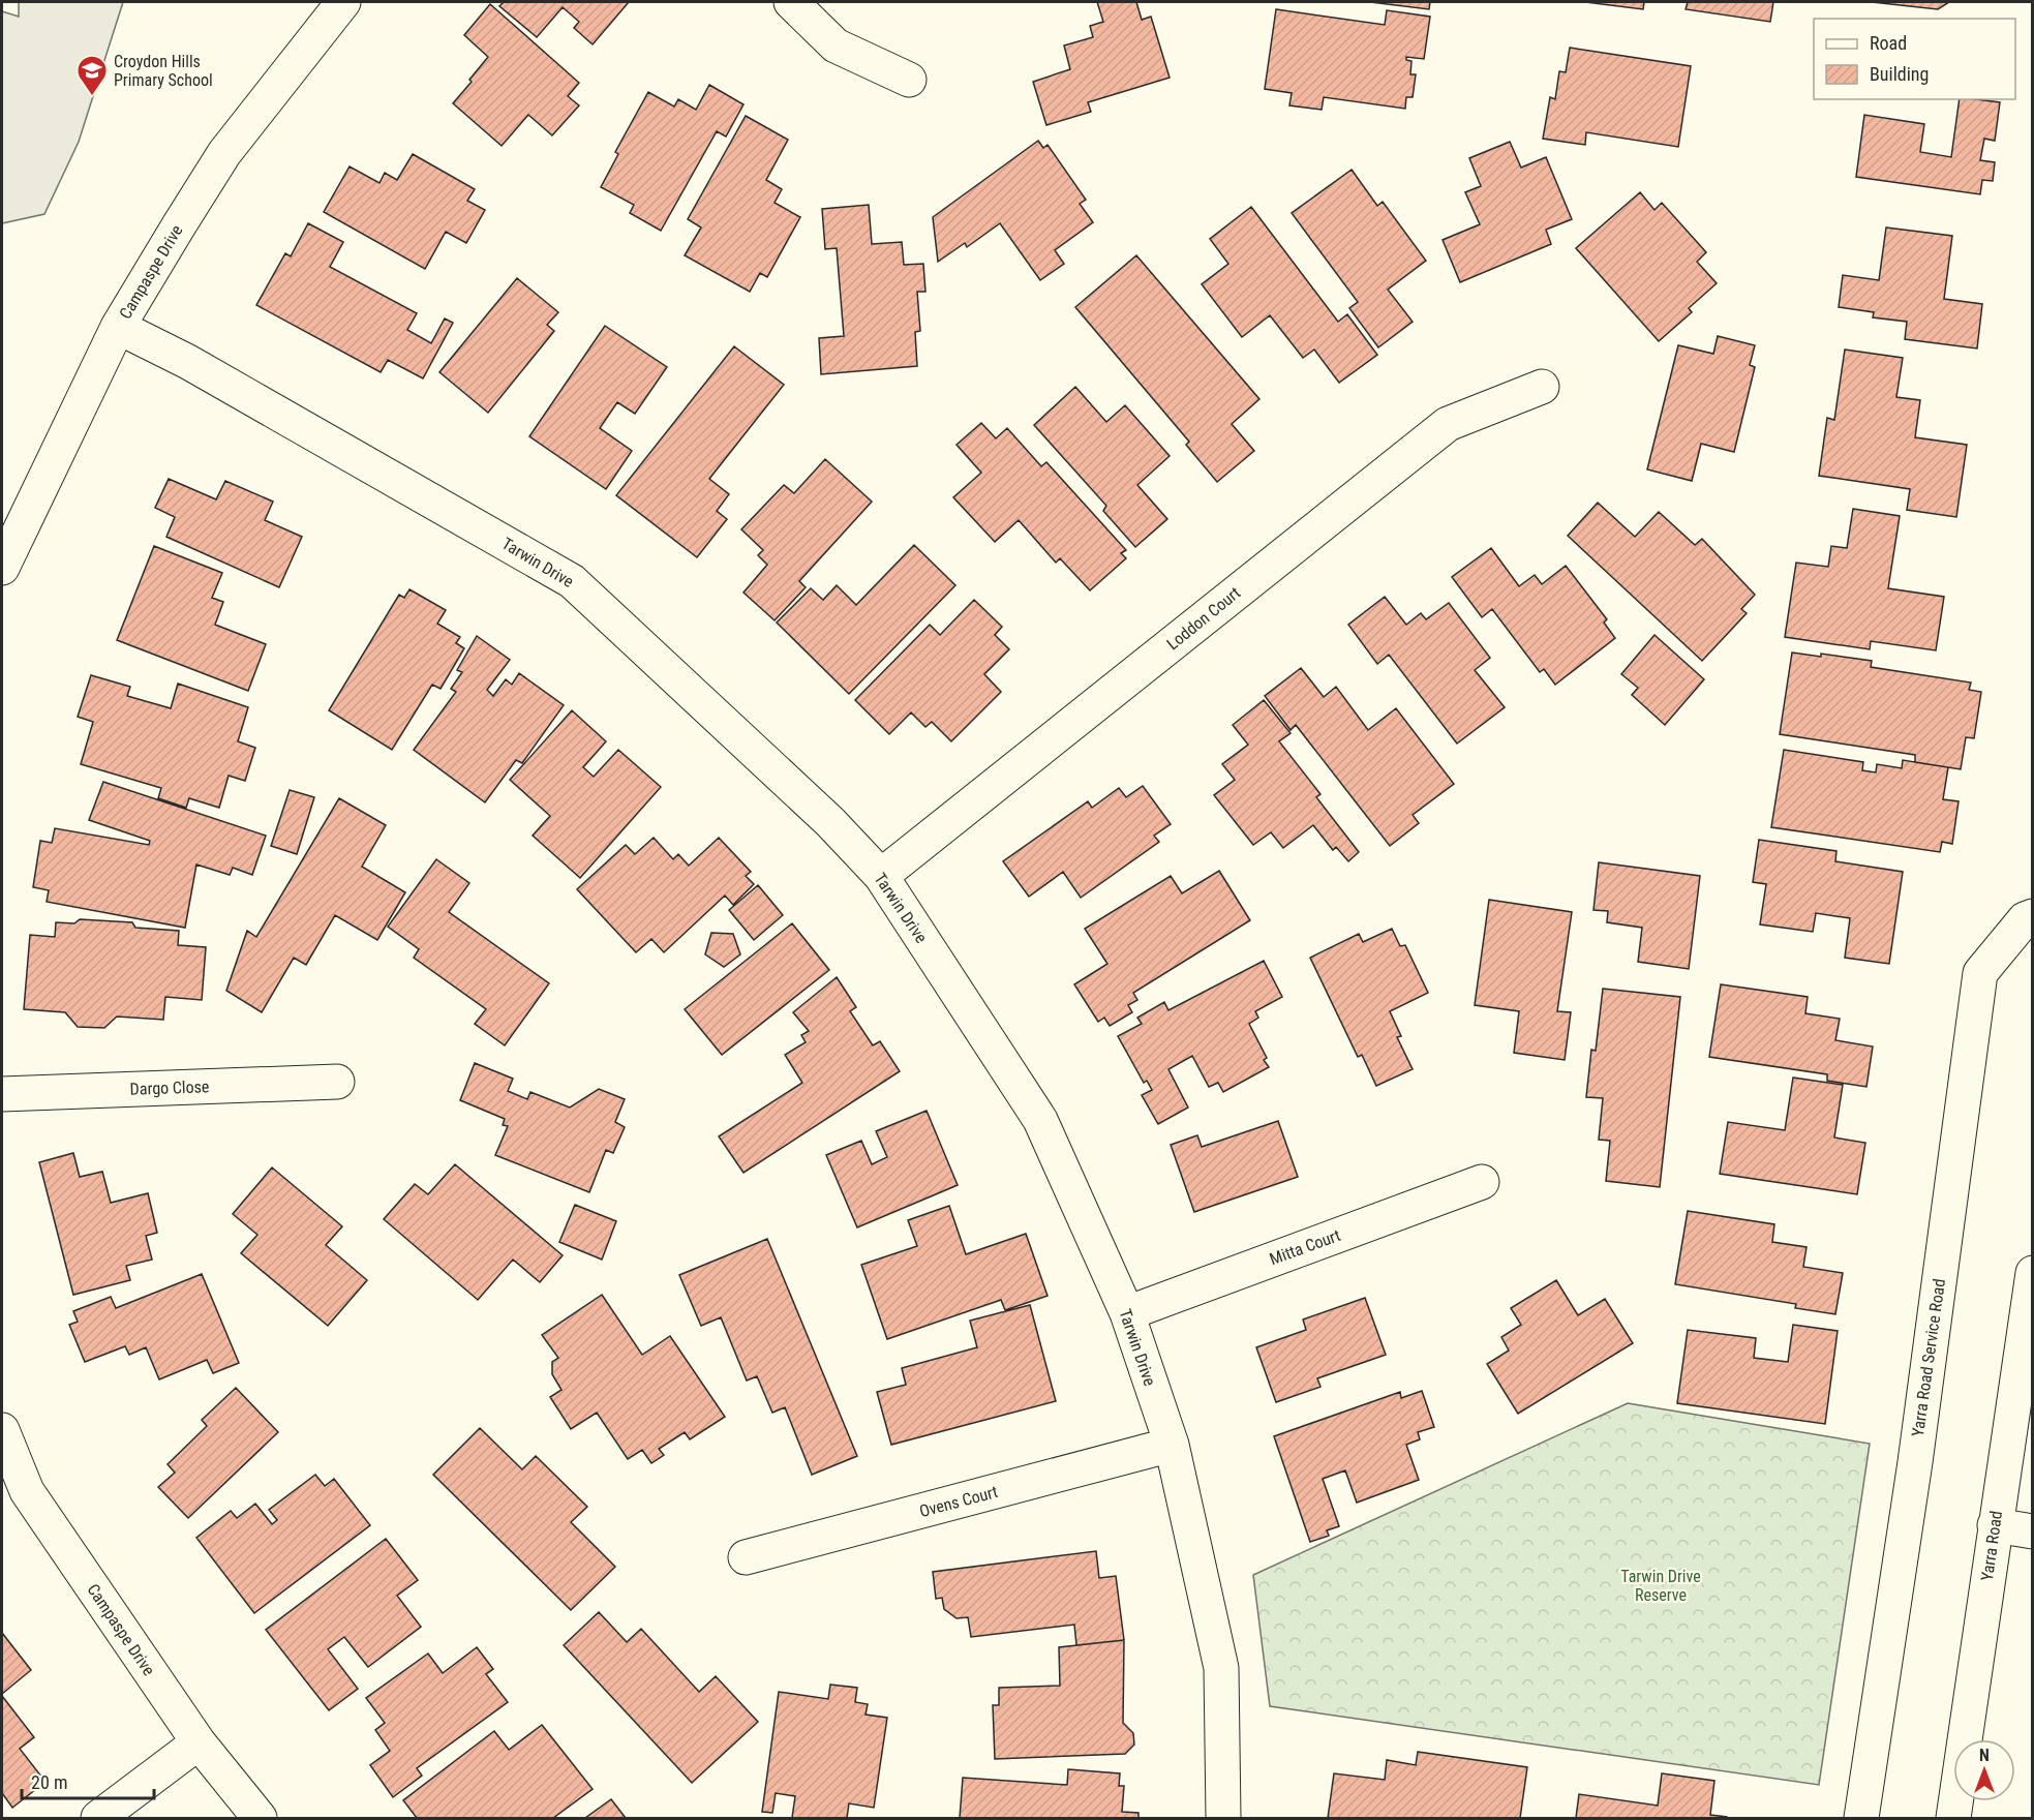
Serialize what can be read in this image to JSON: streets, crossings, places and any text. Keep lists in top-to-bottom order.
{
  "streets": {
    "street": [
      "Campaspe Drive",
      "Tarwin Drive",
      "Loddon Court",
      "Dargo Close",
      "Mitta Court",
      "Yarra Road Service Road",
      "Ovens Court",
      "Yarra Road"
    ]
  },
  "crossings": [
    ["Campaspe Drive", "Tarwin Drive"],
    ["Tarwin Drive", "Loddon Court"],
    ["Tarwin Drive", "Mitta Court"],
    ["Tarwin Drive", "Ovens Court"]
  ],
  "parks": ["Tarwin Drive Reserve"],
  "places": {
    "school or university": ["Croydon Hills Primary School"]
  },
  "legend": ["Road", "Building"],
  "scale_bar": "20 m",
  "north": "top"
}
